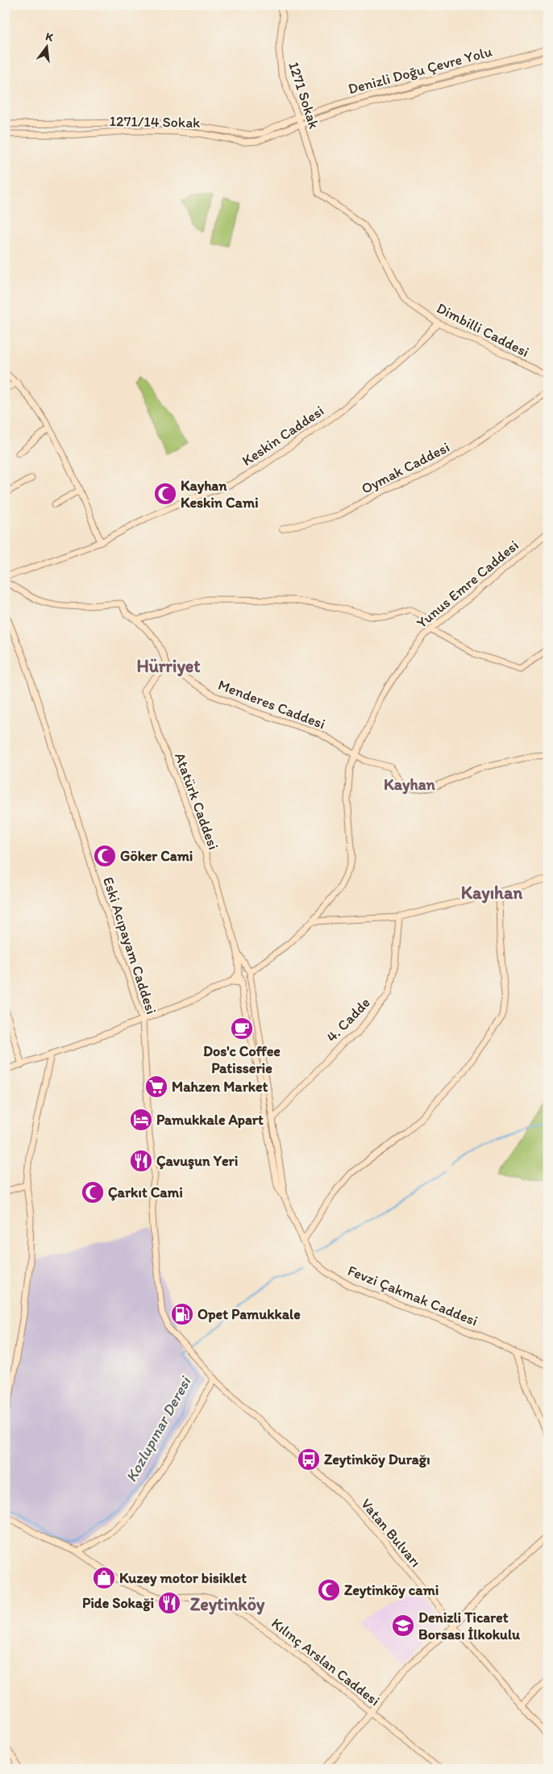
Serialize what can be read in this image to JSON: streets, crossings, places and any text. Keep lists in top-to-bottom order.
{
  "streets": {
    "street": [
      "Denizli Doğu Çevre Yolu",
      "1271 Sokak",
      "1271/14 Sokak",
      "Dimbilli Caddesi",
      "Keskin Caddesi",
      "Oymak Caddesi",
      "Yunus Emre Caddesi",
      "Menderes Caddesi",
      "Atatürk Caddesi",
      "Eski Acıpayam Caddesi",
      "4. Cadde",
      "Fevzi Çakmak Caddesi",
      "Vatan Bulvarı",
      "Kılınç Arslan Caddesi"
    ]
  },
  "crossings": [
    ["Denizli Doğu Çevre Yolu", "1271 Sokak"],
    ["Denizli Doğu Çevre Yolu", "1271/14 Sokak"],
    ["1271 Sokak", "1271/14 Sokak"],
    ["1271 Sokak", "Dimbilli Caddesi"],
    ["Dimbilli Caddesi", "Keskin Caddesi"],
    ["Yunus Emre Caddesi", "Menderes Caddesi"],
    ["Menderes Caddesi", "Atatürk Caddesi"],
    ["Eski Acıpayam Caddesi", "Vatan Bulvarı"]
  ],
  "districts": [
    "Hürriyet",
    "Kayhan",
    "Kayıhan",
    "Zeytinköy"
  ],
  "water": ["Kozlupınar Deresi"],
  "places": {
    "mosque": [
      "Kayhan Keskin Cami",
      "Göker Cami",
      "Çarkıt Cami",
      "Zeytinköy cami"
    ],
    "cafe": ["Dos'c Coffee Patisserie"],
    "supermarket": ["Mahzen Market"],
    "hotel": ["Pamukkale Apart"],
    "restaurant": ["Çavuşun Yeri", "Pide Sokaği"],
    "fuel station": ["Opet Pamukkale"],
    "bus stop": ["Zeytinköy Durağı"],
    "shop": ["Kuzey motor bisiklet"],
    "school or university": ["Denizli Ticaret Borsası İlkokulu"]
  },
  "north": "top"
}
